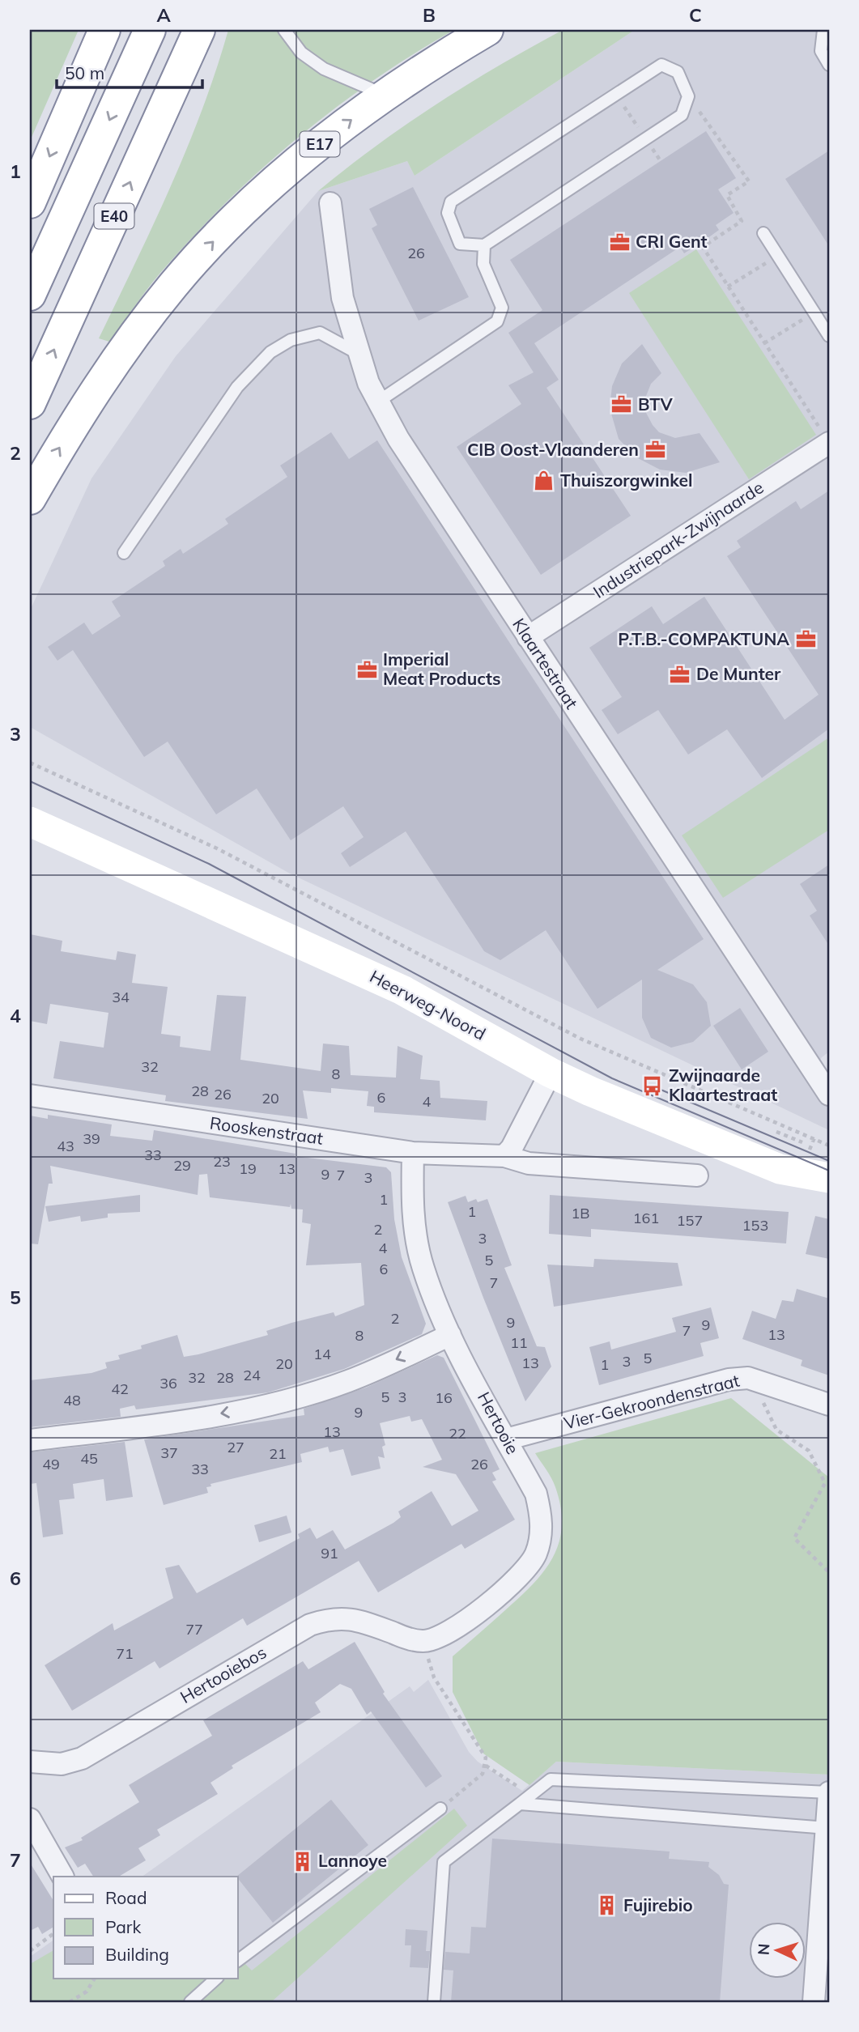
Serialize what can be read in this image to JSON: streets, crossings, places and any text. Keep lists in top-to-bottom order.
{
  "streets": {
    "highway": ["E17", "E40"],
    "street": [
      "Industriepark-Zwijnaarde",
      "Klaartestraat",
      "Heerweg-Noord",
      "Rooskenstraat",
      "Vier-Gekroondenstraat",
      "Hertooie",
      "Hertooiebos"
    ]
  },
  "crossings": [
    ["Industriepark-Zwijnaarde", "Klaartestraat"],
    ["Rooskenstraat", "Hertooie"],
    ["Vier-Gekroondenstraat", "Hertooie"],
    ["Hertooie", "Hertooiebos"]
  ],
  "places": {
    "office": [
      "CRI Gent",
      "BTV",
      "CIB Oost-Vlaanderen",
      "P.T.B.-COMPAKTUNA",
      "Imperial Meat Products",
      "De Munter"
    ],
    "shop": ["Thuiszorgwinkel"],
    "bus stop": ["Zwijnaarde Klaartestraat"],
    "building": ["Lannoye", "Fujirebio"]
  },
  "house_numbers": [
    "26",
    "34",
    "32",
    "8",
    "28",
    "26",
    "6",
    "20",
    "4",
    "39",
    "43",
    "33",
    "23",
    "29",
    "19",
    "13",
    "9",
    "7",
    "3",
    "1",
    "1",
    "1B",
    "161",
    "157",
    "153",
    "2",
    "3",
    "4",
    "5",
    "6",
    "7",
    "2",
    "9",
    "9",
    "7",
    "13",
    "8",
    "11",
    "14",
    "5",
    "3",
    "13",
    "20",
    "1",
    "24",
    "32",
    "28",
    "36",
    "42",
    "5",
    "3",
    "16",
    "48",
    "9",
    "13",
    "22",
    "27",
    "37",
    "21",
    "45",
    "49",
    "26",
    "33",
    "91",
    "77",
    "71"
  ],
  "legend": ["Road", "Park", "Building"],
  "scale_bar": "50 m",
  "north": "left",
  "grid": {
    "columns": ["A", "B", "C"],
    "rows": [
      "1",
      "2",
      "3",
      "4",
      "5",
      "6",
      "7"
    ]
  }
}
